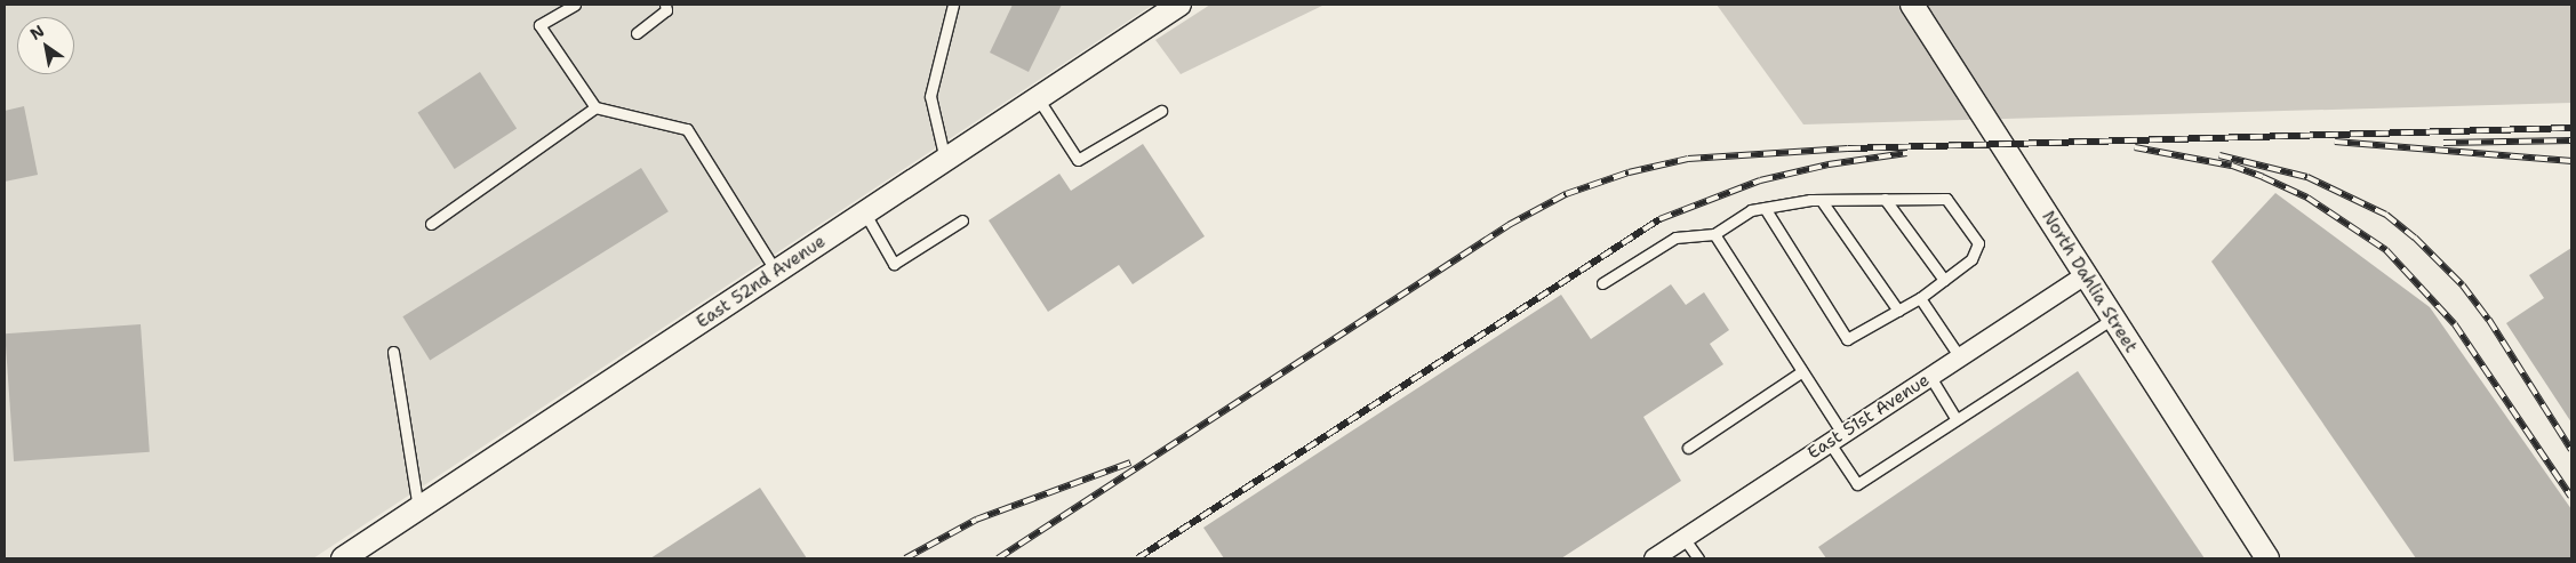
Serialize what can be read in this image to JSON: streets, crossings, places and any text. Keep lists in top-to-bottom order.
{
  "streets": {
    "street": ["East 52nd Avenue", "North Dahlia Street", "East 51st Avenue"]
  },
  "crossings": [
    ["North Dahlia Street", "East 51st Avenue"]
  ],
  "north": "top left"
}
